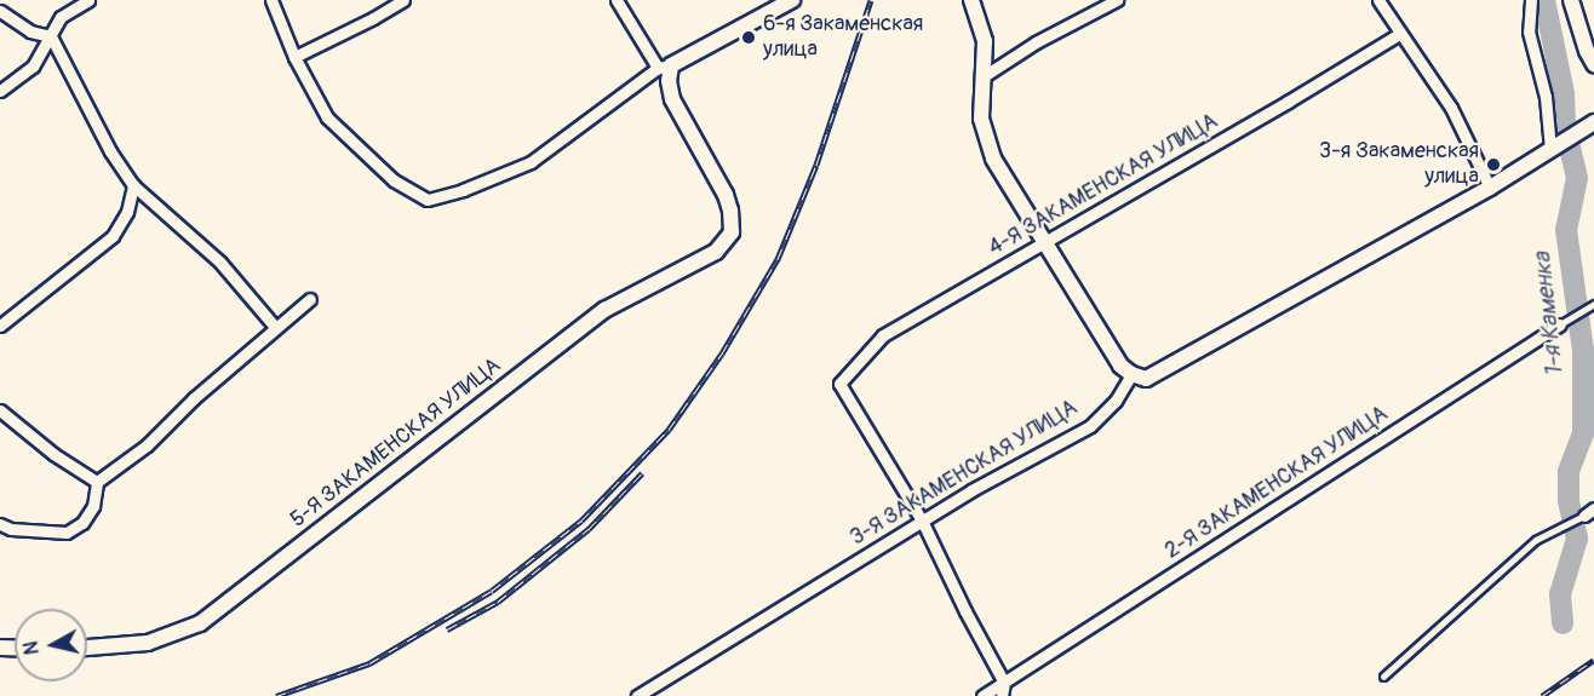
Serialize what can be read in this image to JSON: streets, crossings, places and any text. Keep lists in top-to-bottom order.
{
  "streets": {
    "street": [
      "4-Я ЗАКАМЕНСКАЯ УЛИЦА",
      "5-Я ЗАКАМЕНСКАЯ УЛИЦА",
      "3-Я ЗАКАМЕНСКАЯ УЛИЦА",
      "2-Я ЗАКАМЕНСКАЯ УЛИЦА"
    ]
  },
  "crossings": [
    ["4-Я ЗАКАМЕНСКАЯ УЛИЦА", "3-Я ЗАКАМЕНСКАЯ УЛИЦА"]
  ],
  "water": ["1-я Каменка"],
  "places": ["6-я Закаменская улица", "3-я Закаменская улица"],
  "north": "left"
}
